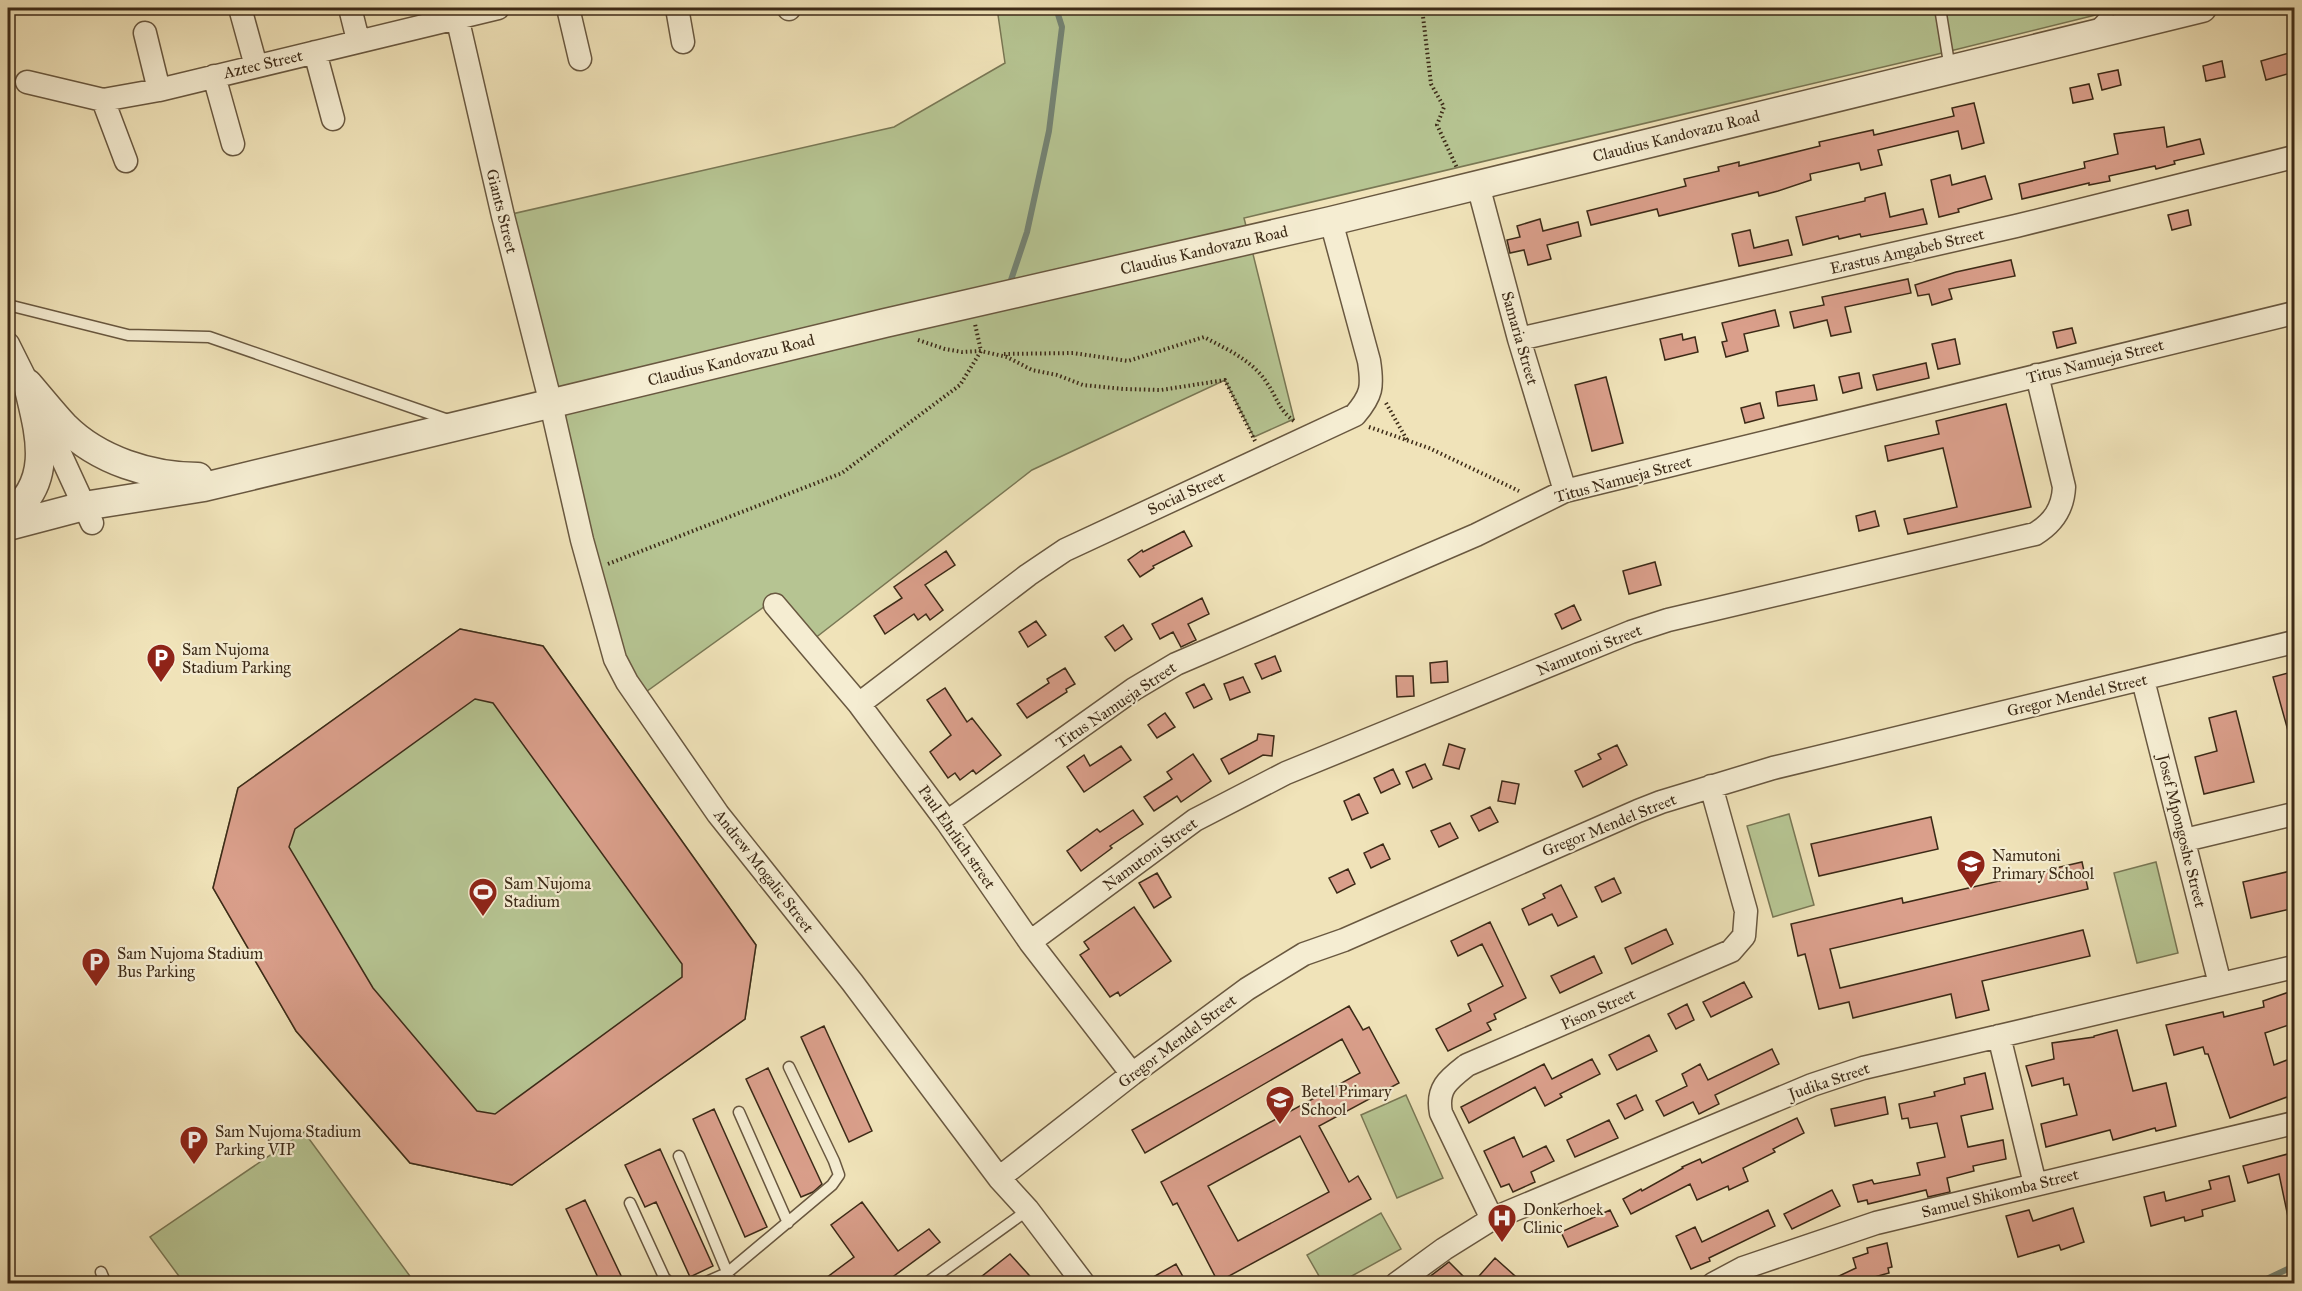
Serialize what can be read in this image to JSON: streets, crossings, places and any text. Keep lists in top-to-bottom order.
{
  "streets": {
    "street": [
      "Aztec Street",
      "Claudius Kandovazu Road",
      "Giants Street",
      "Erastus Amgabeb Street",
      "Samaria Street",
      "Titus Namueja Street",
      "Social Street",
      "Namutoni Street",
      "Gregor Mendel Street",
      "Josef Mpongoshe Street",
      "Paul Ehrlich street",
      "Andrew Mogalie Street",
      "Pison Street",
      "Judika Street",
      "Samuel Shikomba Street"
    ]
  },
  "crossings": [
    ["Aztec Street", "Giants Street"],
    ["Claudius Kandovazu Road", "Giants Street"],
    ["Claudius Kandovazu Road", "Samaria Street"],
    ["Claudius Kandovazu Road", "Social Street"],
    ["Claudius Kandovazu Road", "Andrew Mogalie Street"],
    ["Giants Street", "Andrew Mogalie Street"],
    ["Erastus Amgabeb Street", "Samaria Street"],
    ["Samaria Street", "Titus Namueja Street"],
    ["Titus Namueja Street", "Namutoni Street"],
    ["Titus Namueja Street", "Paul Ehrlich street"],
    ["Social Street", "Paul Ehrlich street"],
    ["Namutoni Street", "Paul Ehrlich street"],
    ["Gregor Mendel Street", "Josef Mpongoshe Street"],
    ["Gregor Mendel Street", "Paul Ehrlich street"],
    ["Gregor Mendel Street", "Andrew Mogalie Street"],
    ["Gregor Mendel Street", "Pison Street"],
    ["Josef Mpongoshe Street", "Judika Street"],
    ["Pison Street", "Judika Street"]
  ],
  "places": {
    "parking": ["Sam Nujoma Stadium Parking", "Sam Nujoma Stadium Bus Parking", "Sam Nujoma Stadium Parking VIP"],
    "school or university": ["Namutoni Primary School", "Betel Primary School"],
    "sports": ["Sam Nujoma Stadium"],
    "hospital": ["Donkerhoek Clinic"]
  }
}
